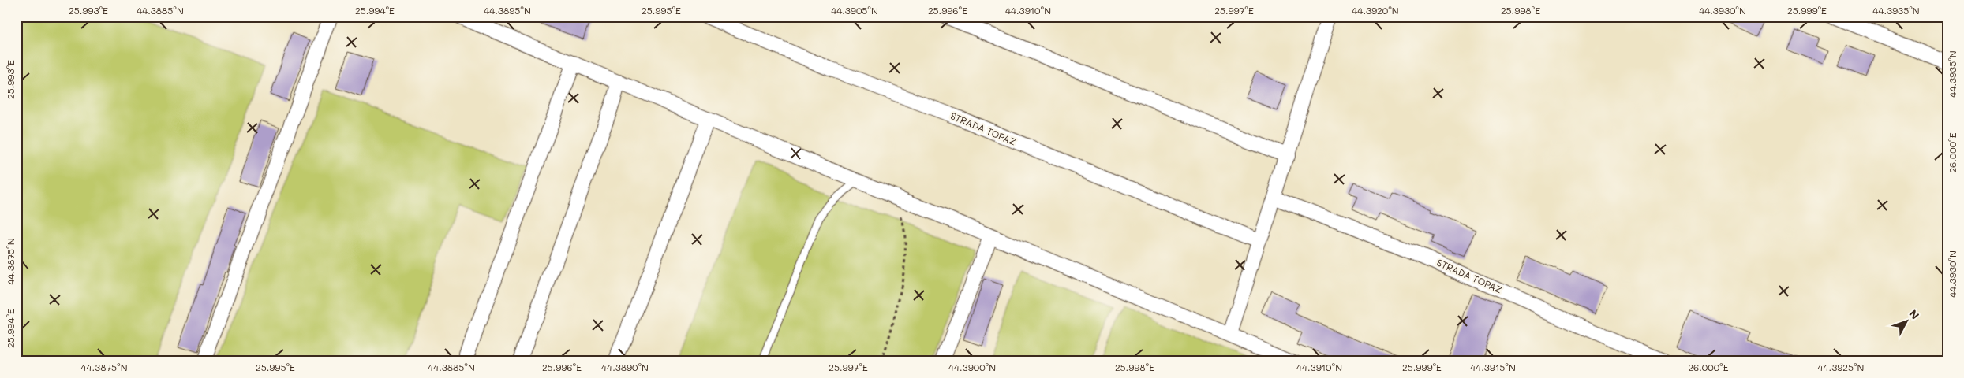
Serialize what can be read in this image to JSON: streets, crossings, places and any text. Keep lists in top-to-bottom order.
{
  "streets": {
    "street": ["STRADA TOPAZ"]
  },
  "north": "top right",
  "coordinates": [
    "25.993°E",
    "44.3885°N",
    "25.994°E",
    "44.3895°N",
    "25.995°E",
    "44.3905°N",
    "25.996°E",
    "44.3910°N",
    "25.997°E",
    "44.3920°N",
    "25.998°E",
    "44.3930°N",
    "25.999°E",
    "44.3935°N",
    "26.000°E",
    "44.3875°N",
    "44.3890°N",
    "44.3900°N",
    "44.3915°N",
    "44.3925°N"
  ]
}
